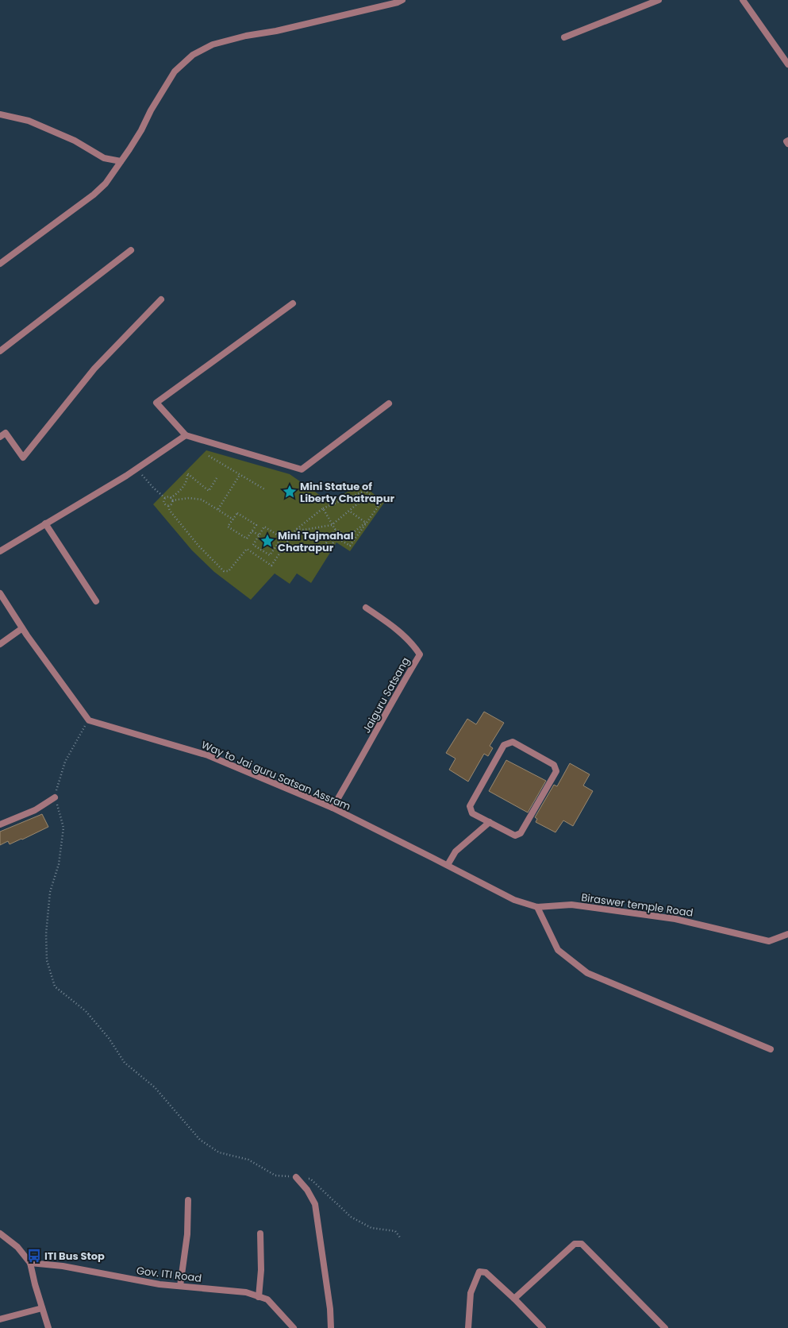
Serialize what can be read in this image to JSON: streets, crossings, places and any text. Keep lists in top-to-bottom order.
{
  "streets": {
    "street": [
      "Jaiguru Satsang",
      "Way to Jai guru Satsan Assram",
      "Biraswer temple Road",
      "Gov. ITI Road"
    ]
  },
  "crossings": [
    ["Jaiguru Satsang", "Way to Jai guru Satsan Assram"],
    ["Way to Jai guru Satsan Assram", "Biraswer temple Road"]
  ],
  "places": {
    "place": ["Mini Statue of Liberty Chatrapur", "Mini Tajmahal Chatrapur"],
    "bus stop": ["ITI Bus Stop"]
  }
}
